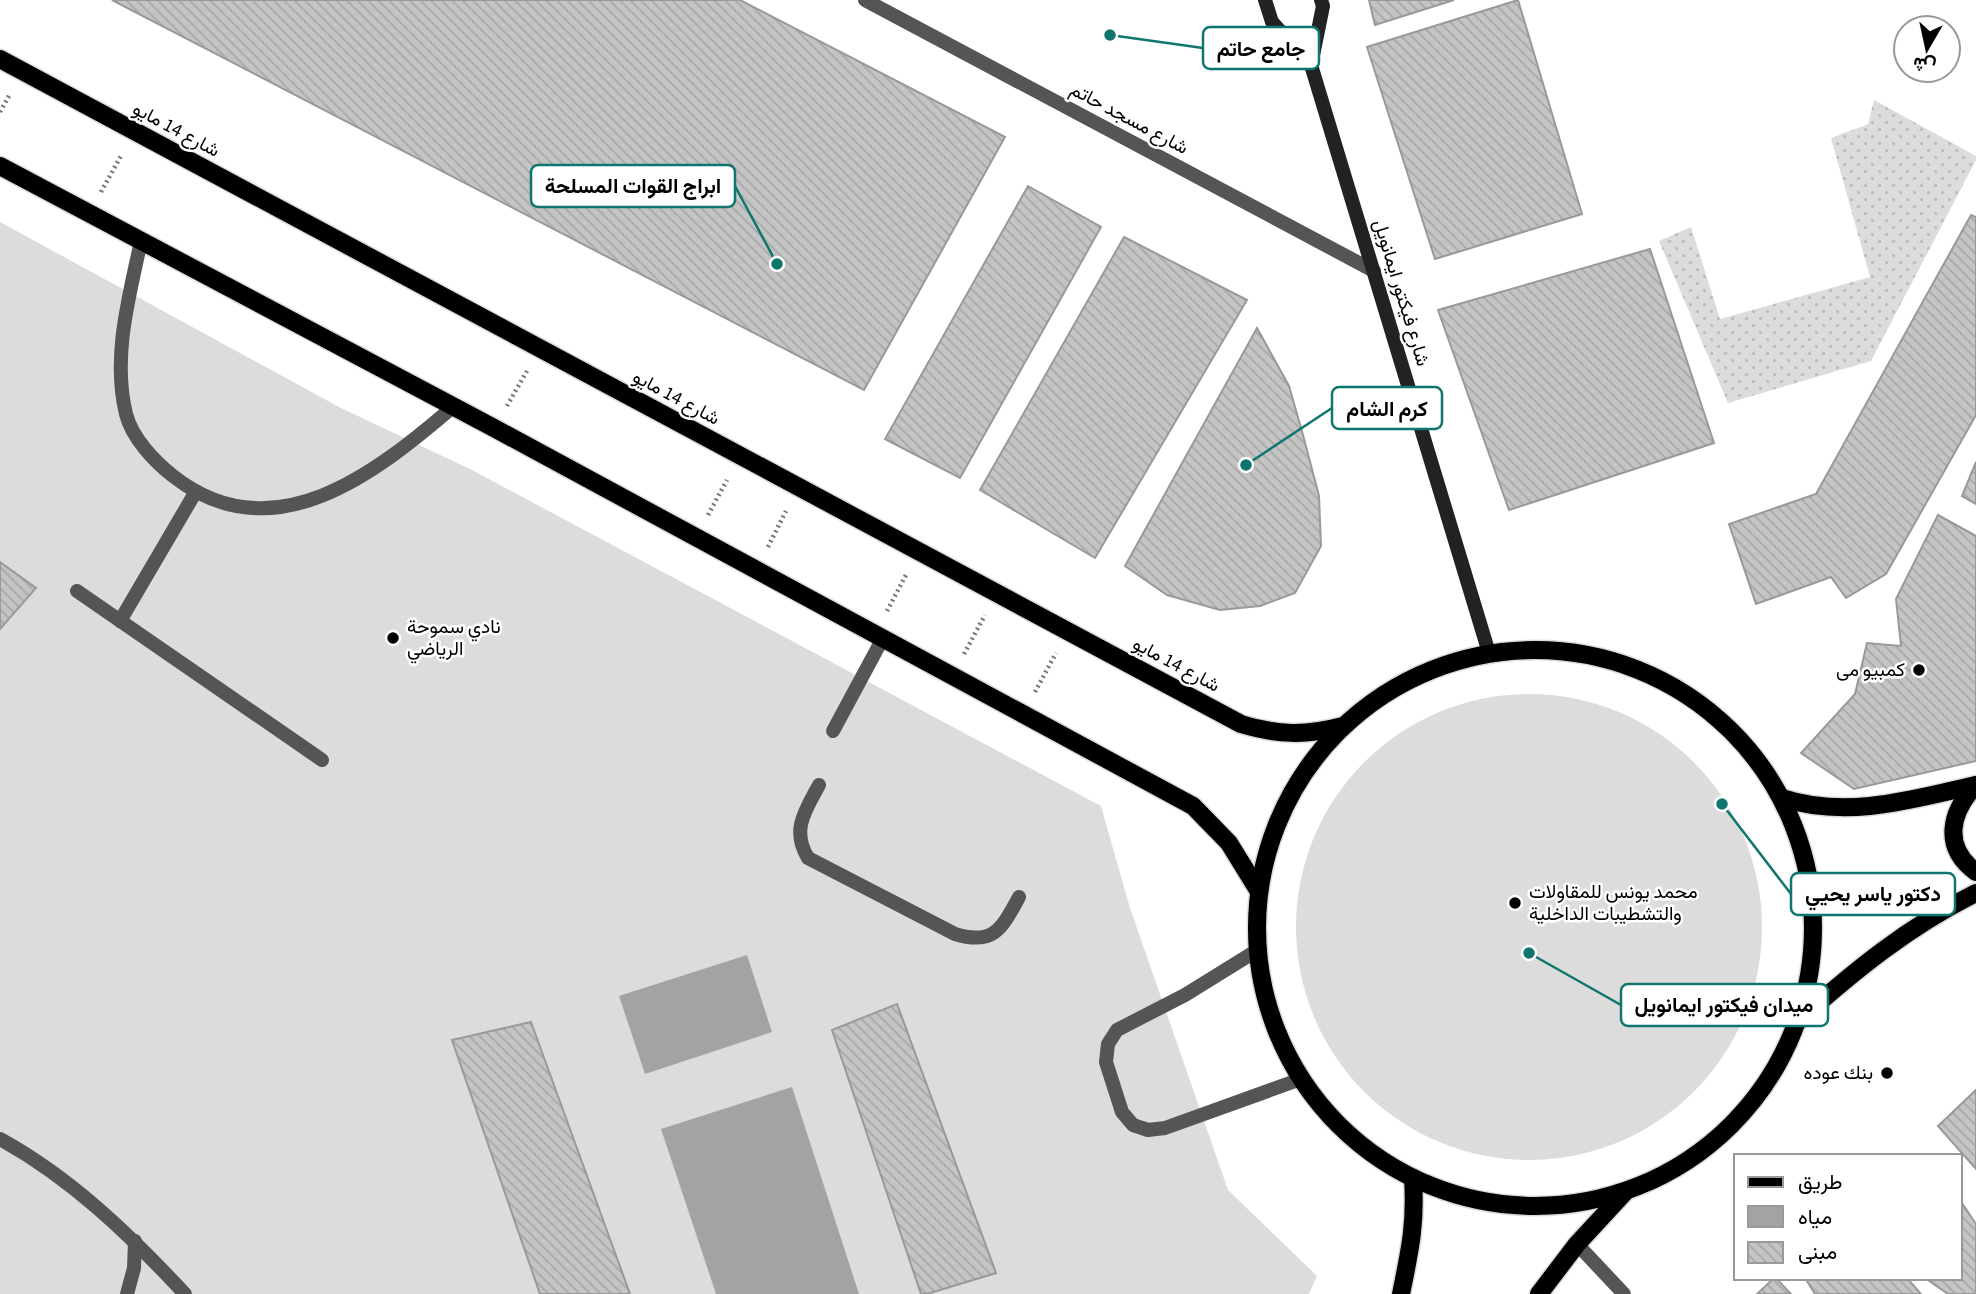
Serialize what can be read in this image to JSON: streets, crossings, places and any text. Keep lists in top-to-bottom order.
{
  "streets": {
    "main road": ["شارع 14 مايو", "شارع فيكتور ايمانويل"],
    "street": ["شارع مسجد حاتم"]
  },
  "crossings": [
    ["شارع مسجد حاتم", "شارع فيكتور ايمانويل"]
  ],
  "places": [
    "جامع حاتم",
    "ابراج القوات المسلحة",
    "كرم الشام",
    "نادي سموحة الرياضي",
    "كمبيو مى",
    "دكتور ياسر يحيي",
    "محمد يونس للمقاولات والتشطيبات الداخلية",
    "ميدان فيكتور ايمانويل",
    "بنك عوده"
  ],
  "legend": ["طريق", "مياه", "مبنى"],
  "north": "bottom"
}
